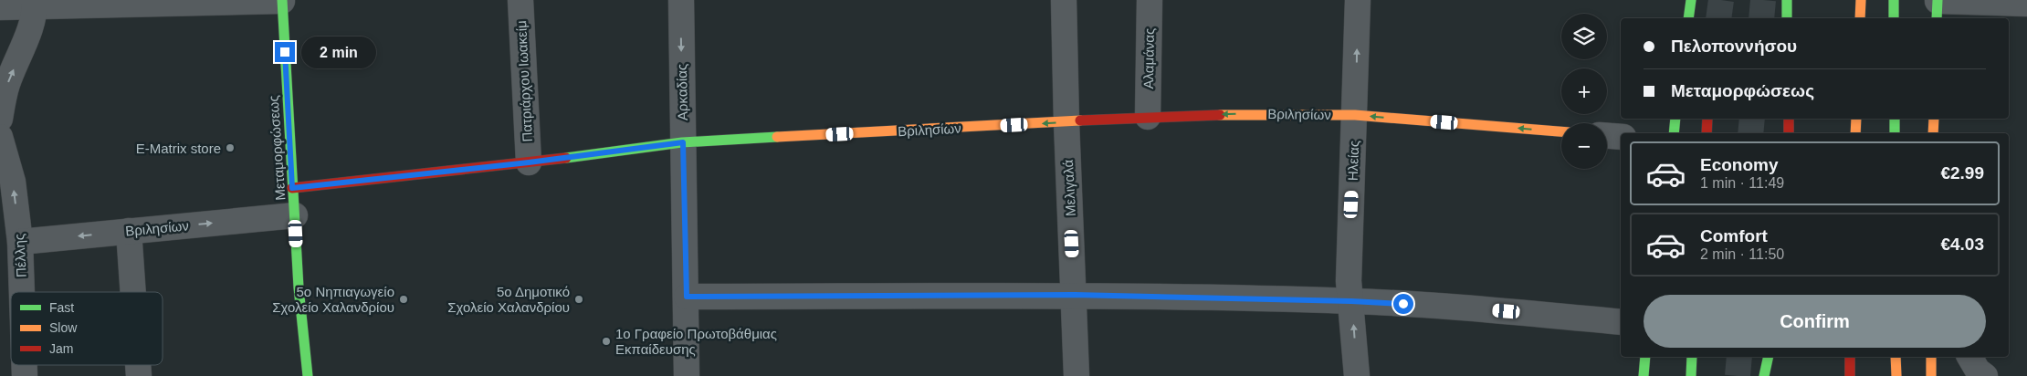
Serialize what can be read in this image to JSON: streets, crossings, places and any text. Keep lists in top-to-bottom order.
{
  "streets": {
    "main road": ["Βριλησίων", "Μεταμορφώσεως"],
    "street": [
      "Αλαμάνας",
      "Πατριάρχου Ιωακείμ",
      "Αρκαδίας",
      "Ηλείας",
      "Μελιγαλά",
      "Πέλλης"
    ]
  },
  "crossings": [
    ["Αλαμάνας", "Βριλησίων"],
    ["Πατριάρχου Ιωακείμ", "Βριλησίων"],
    ["Αρκαδίας", "Βριλησίων"],
    ["Βριλησίων", "Μεταμορφώσεως"],
    ["Βριλησίων", "Ηλείας"],
    ["Βριλησίων", "Μελιγαλά"],
    ["Βριλησίων", "Πέλλης"]
  ],
  "one_way": ["Αρκαδίας", "Ηλείας", "Πέλλης"],
  "places": [
    "E-Matrix store",
    "5ο Νηπιαγωγείο Σχολείο Χαλανδρίου",
    "5ο Δημοτικό Σχολείο Χαλανδρίου",
    "1ο Γραφείο Πρωτοβάθμιας Εκπαίδευσης"
  ],
  "legend": ["Fast", "Slow", "Jam"],
  "page": {
    "map_buttons": ["+", "−"],
    "banner": ["Πελοποννήσου", "Μεταμορφώσεως"],
    "bubble": "2 min",
    "list": [
      {
        "name": "Economy",
        "note": "1 min · 11:49",
        "value": "€2.99"
      },
      {
        "name": "Comfort",
        "note": "2 min · 11:50",
        "value": "€4.03"
      }
    ],
    "buttons": "Confirm"
  }
}
